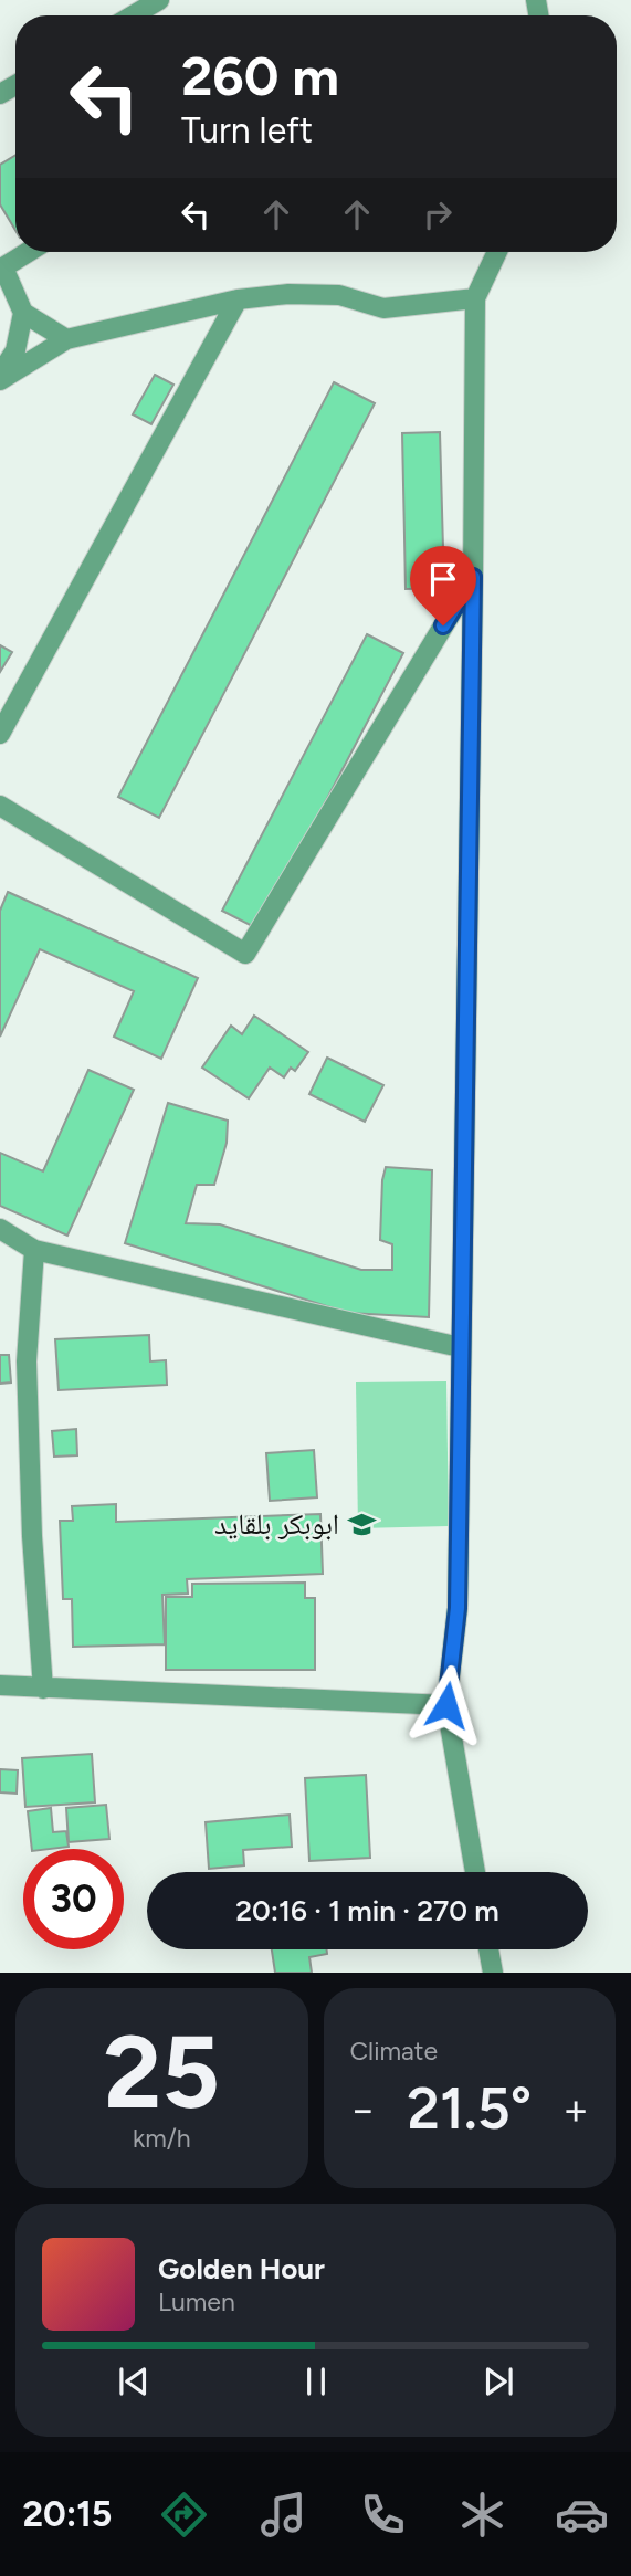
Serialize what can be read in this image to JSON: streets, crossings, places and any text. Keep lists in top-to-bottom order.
{
  "places": {
    "school or university": ["ابوبكر بلقايد"]
  },
  "page": {
    "turn": ["260 m", "Turn left"],
    "limit": "30",
    "trip": "20:16 · 1 min · 270 m",
    "tile": [
      ["25", "km/h"],
      "Climate"
    ],
    "heat": ["−", "21.5°", "+"],
    "song": ["Golden Hour", "Lumen"],
    "tabs": "20:15"
  }
}
